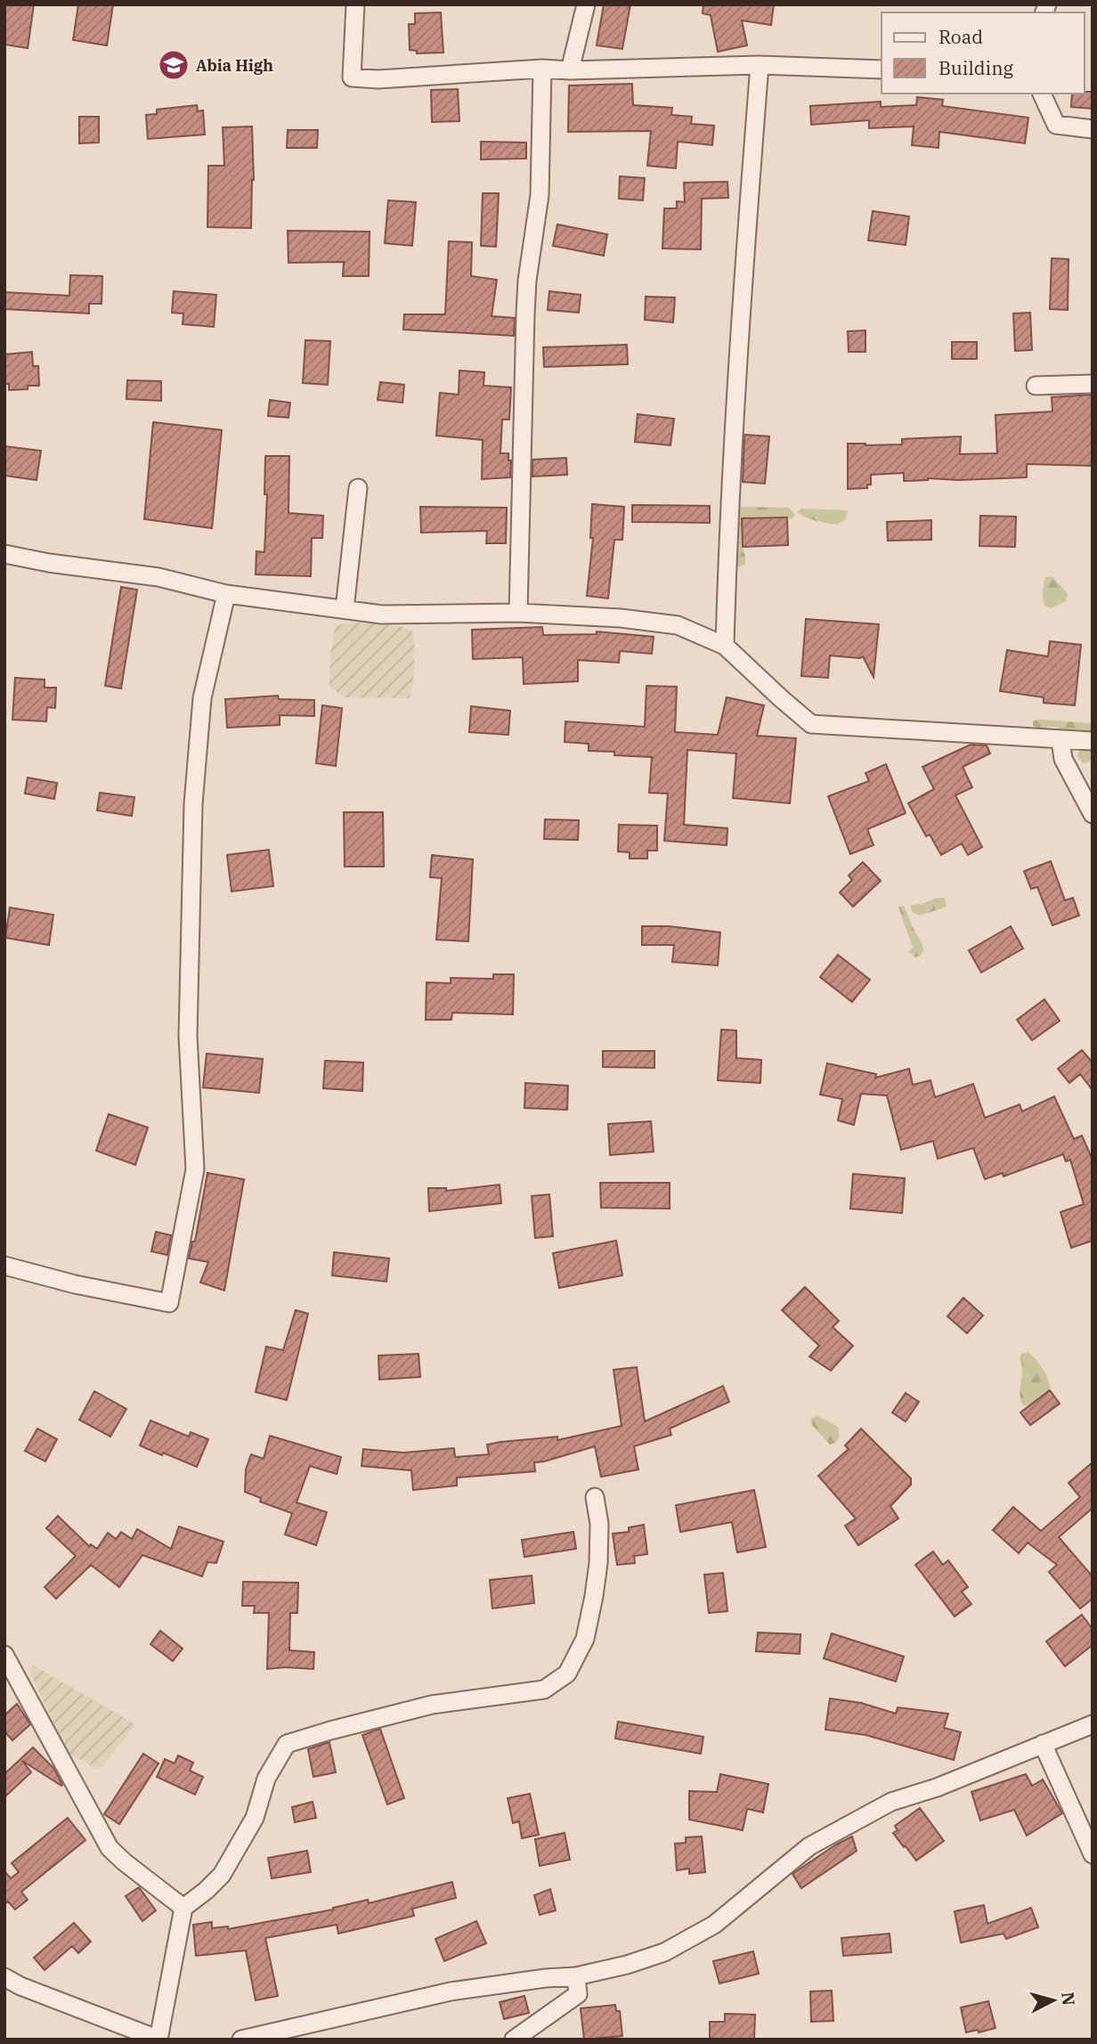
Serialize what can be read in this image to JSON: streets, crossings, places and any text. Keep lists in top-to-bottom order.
{
  "places": {
    "school or university": ["Abia High"]
  },
  "legend": ["Road", "Building"],
  "north": "right"
}
